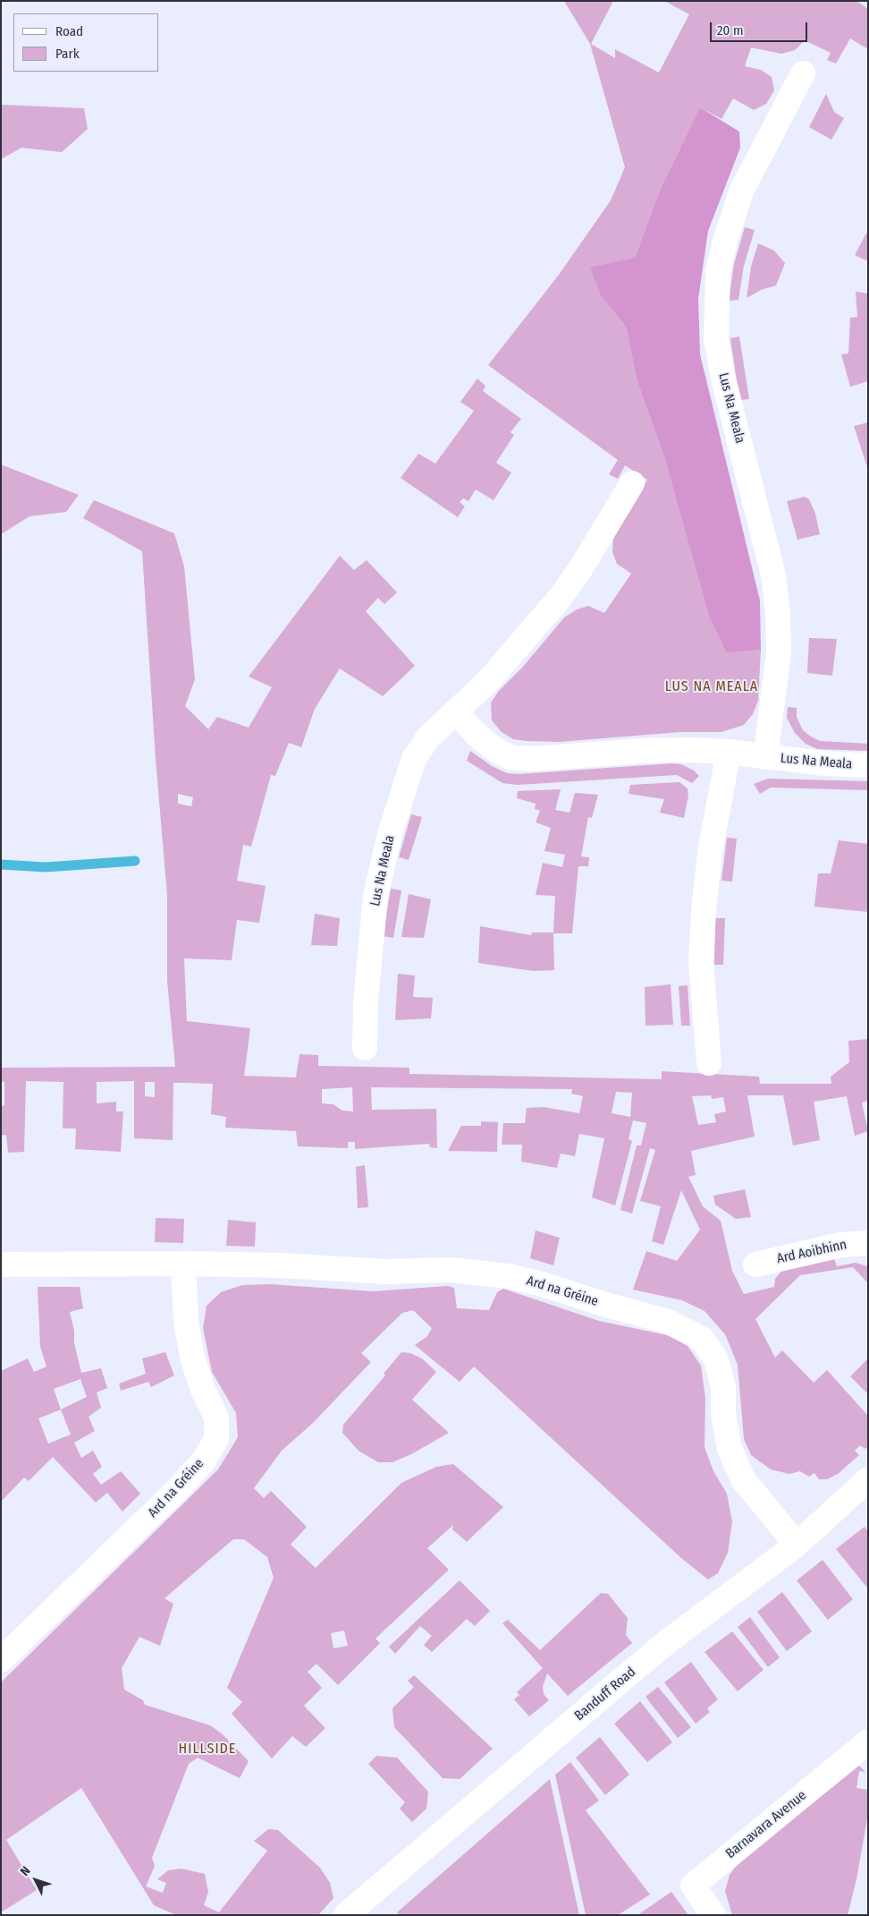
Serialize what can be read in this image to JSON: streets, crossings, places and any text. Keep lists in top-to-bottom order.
{
  "streets": {
    "street": [
      "Lus Na Meala",
      "Ard Aoibhinn",
      "Ard na Gréine",
      "Banduff Road",
      "Barnavara Avenue"
    ]
  },
  "crossings": [
    ["Ard na Gréine", "Banduff Road"]
  ],
  "districts": ["LUS NA MEALA", "HILLSIDE"],
  "legend": ["Road", "Park"],
  "scale_bar": "20 m",
  "north": "top left"
}
